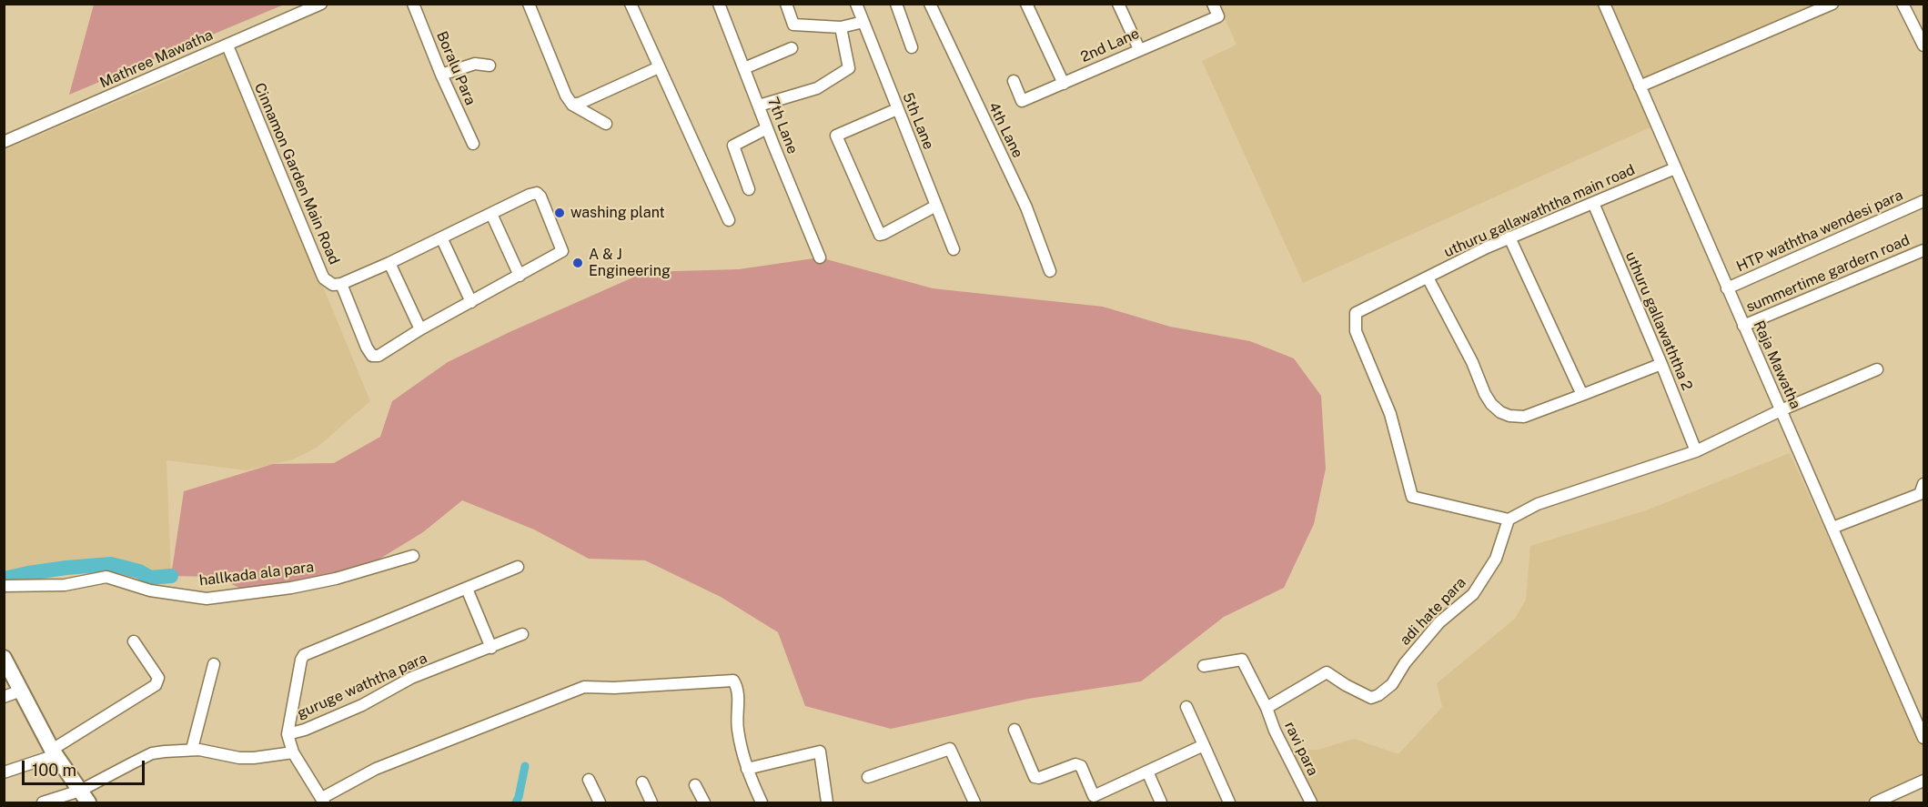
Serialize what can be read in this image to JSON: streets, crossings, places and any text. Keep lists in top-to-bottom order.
{
  "streets": {
    "street": [
      "2nd Lane",
      "Mathree Mawatha",
      "Boralu Para",
      "5th Lane",
      "7th Lane",
      "4th Lane",
      "Cinnamon Garden Main Road",
      "uthuru gallawaththa main road",
      "HTP waththa wendesi para",
      "summertime gardern road",
      "uthuru gallawaththa 2",
      "Raja Mawatha",
      "hallkada ala para",
      "adi hate para",
      "guruge waththa para",
      "ravi para"
    ]
  },
  "crossings": [
    ["Mathree Mawatha", "Cinnamon Garden Main Road"],
    ["uthuru gallawaththa main road", "uthuru gallawaththa 2"],
    ["uthuru gallawaththa main road", "Raja Mawatha"],
    ["uthuru gallawaththa main road", "adi hate para"],
    ["HTP waththa wendesi para", "Raja Mawatha"],
    ["summertime gardern road", "Raja Mawatha"],
    ["adi hate para", "ravi para"]
  ],
  "places": ["washing plant", "A & J Engineering"],
  "scale_bar": "100 m"
}
